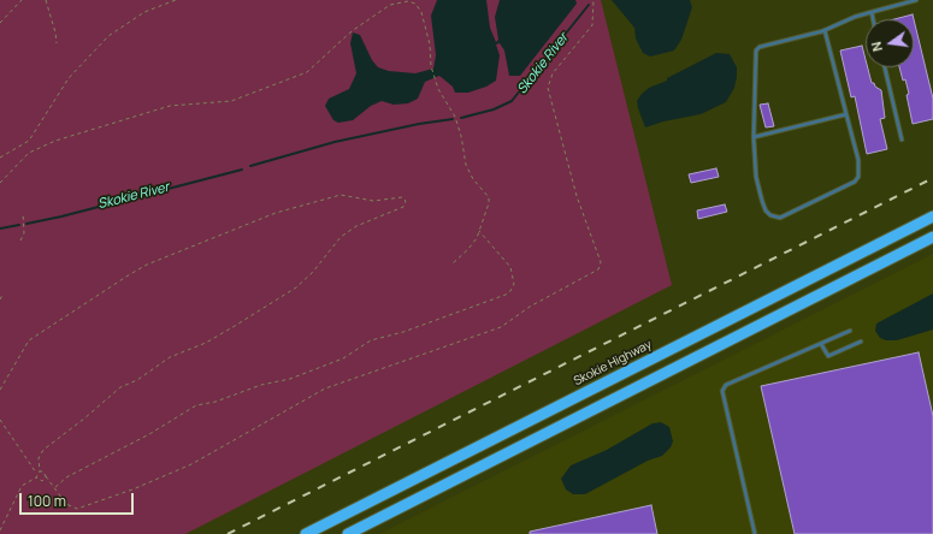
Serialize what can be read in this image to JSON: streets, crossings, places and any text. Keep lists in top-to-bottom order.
{
  "streets": {
    "highway": ["Skokie Highway"]
  },
  "water": ["Skokie River"],
  "scale_bar": "100 m",
  "north": "left"
}
